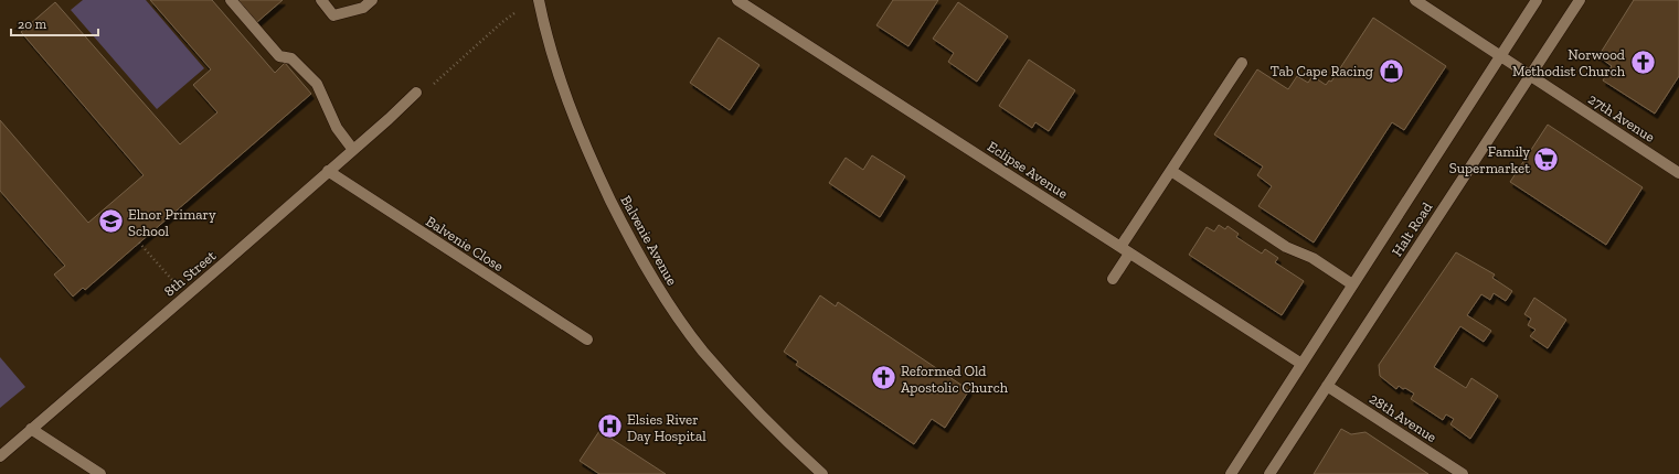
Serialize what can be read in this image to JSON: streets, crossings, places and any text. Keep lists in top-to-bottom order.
{
  "streets": {
    "street": [
      "27th Avenue",
      "Eclipse Avenue",
      "Halt Road",
      "Balvenie Avenue",
      "Balvenie Close",
      "8th Street",
      "28th Avenue"
    ]
  },
  "crossings": [
    ["27th Avenue", "Halt Road"],
    ["Eclipse Avenue", "Halt Road"],
    ["Halt Road", "28th Avenue"],
    ["Balvenie Close", "8th Street"]
  ],
  "places": {
    "church": ["Norwood Methodist Church", "Reformed Old Apostolic Church"],
    "shop": ["Tab Cape Racing"],
    "supermarket": ["Family Supermarket"],
    "school or university": ["Elnor Primary School"],
    "hospital": ["Elsies River Day Hospital"]
  },
  "scale_bar": "20 m"
}
